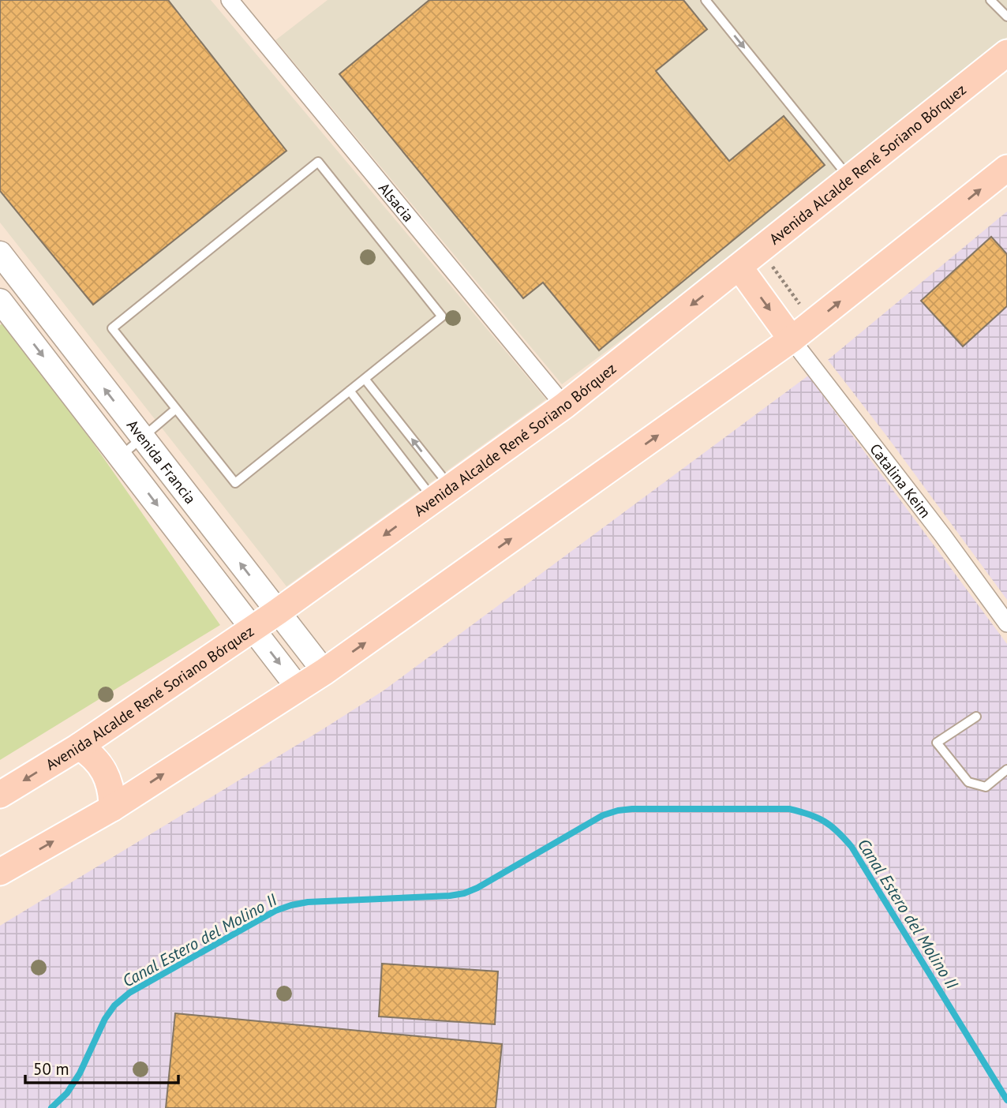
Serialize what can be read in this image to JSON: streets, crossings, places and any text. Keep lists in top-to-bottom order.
{
  "streets": {
    "main road": ["Avenida Alcalde René Soriano Bórquez", "Avenida Francia"],
    "street": ["Alsacia", "Catalina Keim"]
  },
  "crossings": [
    ["Avenida Alcalde René Soriano Bórquez", "Alsacia"],
    ["Avenida Alcalde René Soriano Bórquez", "Avenida Francia"]
  ],
  "water": ["Canal Estero del Molino II"],
  "scale_bar": "50 m"
}
